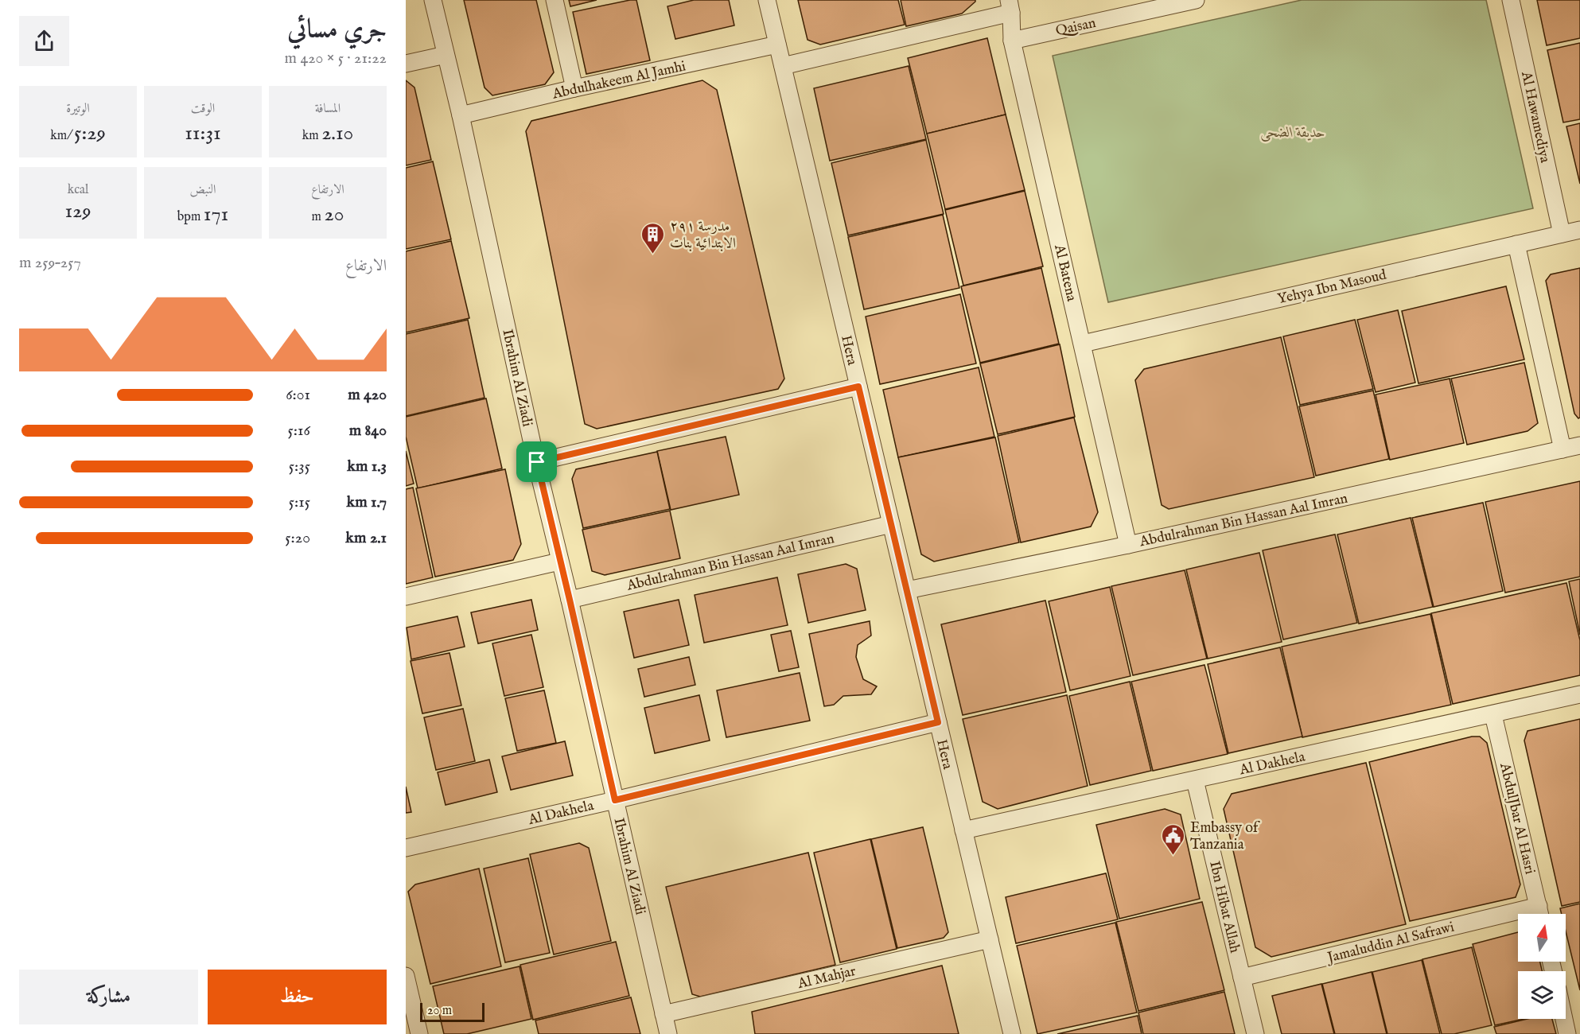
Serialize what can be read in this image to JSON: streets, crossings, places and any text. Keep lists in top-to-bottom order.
{
  "streets": {
    "street": [
      "Qaisan",
      "Abdulhakeem Al Jamhi",
      "Al Hawamediya",
      "Al Batena",
      "Yehya Ibn Masoud",
      "Hera",
      "Ibrahim Al Ziadi",
      "Abdulrahman Bin Hassan Aal Imran",
      "Al Dakhela",
      "AbdulJbar Al Hasri",
      "Ibn Hibat Allah",
      "Jamaluddin Al Safrawi",
      "Al Mahjar"
    ]
  },
  "crossings": [
    ["Qaisan", "Al Batena"],
    ["Abdulhakeem Al Jamhi", "Hera"],
    ["Abdulhakeem Al Jamhi", "Ibrahim Al Ziadi"],
    ["Al Hawamediya", "Yehya Ibn Masoud"],
    ["Al Batena", "Yehya Ibn Masoud"],
    ["Al Batena", "Abdulrahman Bin Hassan Aal Imran"],
    ["Hera", "Abdulrahman Bin Hassan Aal Imran"],
    ["Hera", "Al Dakhela"],
    ["Hera", "Al Mahjar"],
    ["Ibrahim Al Ziadi", "Abdulrahman Bin Hassan Aal Imran"],
    ["Ibrahim Al Ziadi", "Al Dakhela"],
    ["Ibrahim Al Ziadi", "Al Mahjar"],
    ["Al Dakhela", "AbdulJbar Al Hasri"],
    ["Al Dakhela", "Ibn Hibat Allah"],
    ["Ibn Hibat Allah", "Jamaluddin Al Safrawi"]
  ],
  "parks": ["حديقة الضحى"],
  "places": {
    "building": ["مدرسة ٢٩١ الابتدائية بنات"],
    "public building": ["Embassy of Tanzania"]
  },
  "scale_bar": "20 m",
  "north": "top",
  "page": {
    "heading": ["جري مسائي", "21:22 · 5 × 420 m"],
    "stats": [
      ["المسافة", "2.10 km"],
      ["الوقت", "11:31"],
      ["الوتيرة", "5:29 /km"],
      ["الارتفاع", "20 m"],
      ["النبض", "171 bpm"],
      ["kcal", "129"]
    ],
    "chart": ["الارتفاع", "257–259 m"],
    "list": [
      {
        "name": "420 m",
        "note": "6:01"
      },
      {
        "name": "840 m",
        "note": "5:16"
      },
      {
        "name": "1.3 km",
        "note": "5:35"
      },
      {
        "name": "1.7 km",
        "note": "5:15"
      },
      {
        "name": "2.1 km",
        "note": "5:20"
      }
    ],
    "buttons": ["حفظ", "مشاركة"],
    "scale": "20 m"
  }
}
